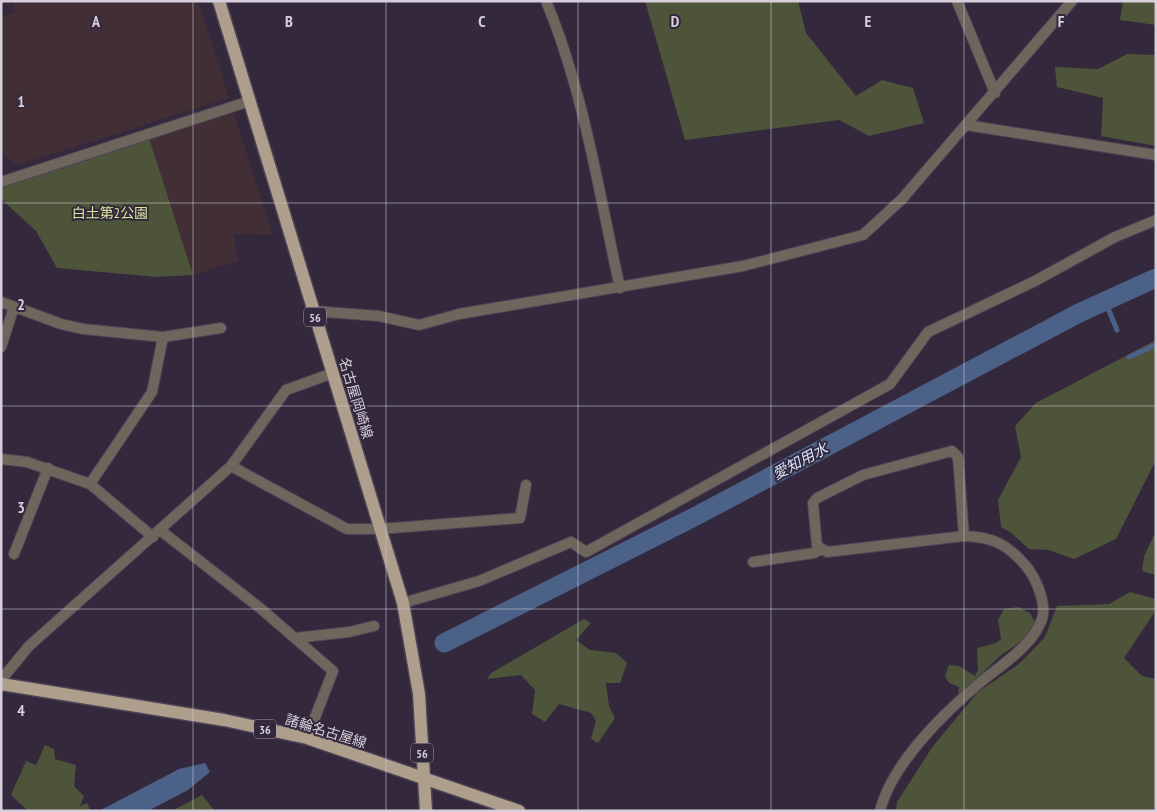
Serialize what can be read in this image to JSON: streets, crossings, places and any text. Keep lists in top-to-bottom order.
{
  "streets": {
    "main road": [
      "56",
      "名古屋岡崎線",
      "36",
      "諸輪名古屋線"
    ]
  },
  "crossings": [
    ["名古屋岡崎線", "諸輪名古屋線"]
  ],
  "water": ["愛知用水"],
  "parks": ["白土第2公園"],
  "grid": {
    "columns": [
      "A",
      "B",
      "C",
      "D",
      "E",
      "F"
    ],
    "rows": [
      "1",
      "2",
      "3",
      "4"
    ]
  }
}
